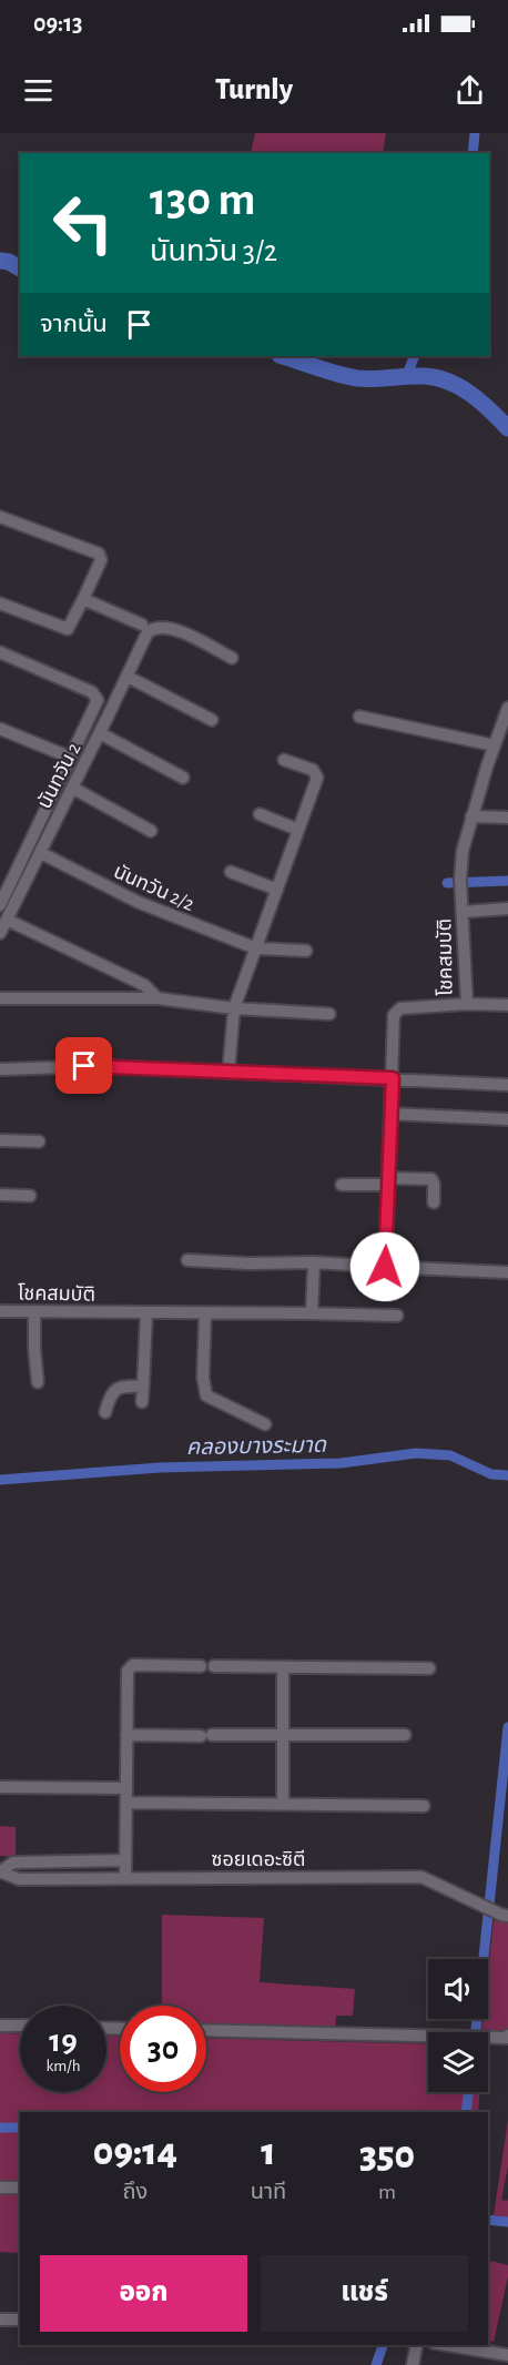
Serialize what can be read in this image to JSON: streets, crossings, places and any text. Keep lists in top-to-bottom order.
{
  "streets": {
    "street": [
      "นันทวัน 2",
      "นันทวัน 2/2",
      "โชคสมบัติ",
      "ซอยเดอะซิตี"
    ]
  },
  "crossings": [
    ["นันทวัน 2", "นันทวัน 2/2"]
  ],
  "water": ["คลองบางระมาด"],
  "page": {
    "status": "09:13",
    "header": "Turnly",
    "turn": ["130 m", "นันทวัน 3/2"],
    "then": "จากนั้น",
    "speed": "19 km/h",
    "limit": "30",
    "eta": [
      "09:14",
      "ถึง",
      "1",
      "นาที",
      "350",
      "m"
    ],
    "buttons": ["ออก", "แชร์"]
  }
}
